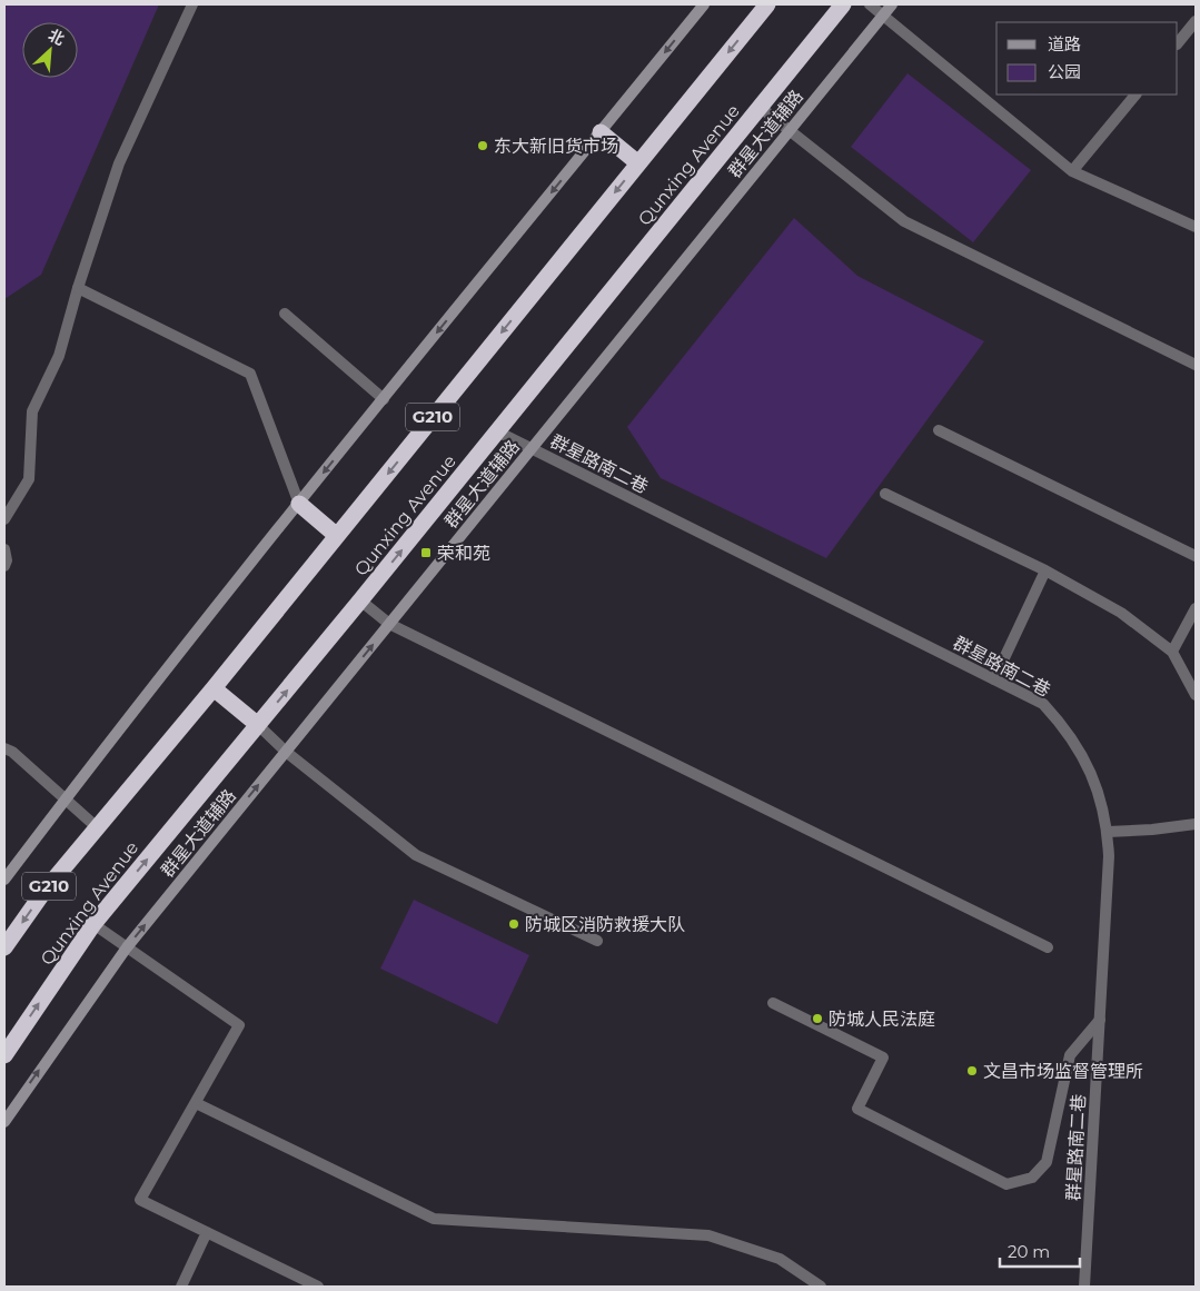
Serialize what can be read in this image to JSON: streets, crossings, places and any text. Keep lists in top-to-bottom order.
{
  "streets": {
    "highway": ["Qunxing Avenue", "G210"],
    "street": ["群星大道辅路", "群星路南二巷"]
  },
  "crossings": [
    ["群星大道辅路", "群星路南二巷"],
    ["Qunxing Avenue", "群星路南二巷"]
  ],
  "one_way": ["群星大道辅路"],
  "places": {
    "other": [
      "东大新旧货市场",
      "防城区消防救援大队",
      "防城人民法庭",
      "文昌市场监督管理所"
    ],
    "transit": ["荣和苑"]
  },
  "legend": ["道路", "公园"],
  "scale_bar": "20 m",
  "north": "top right"
}
